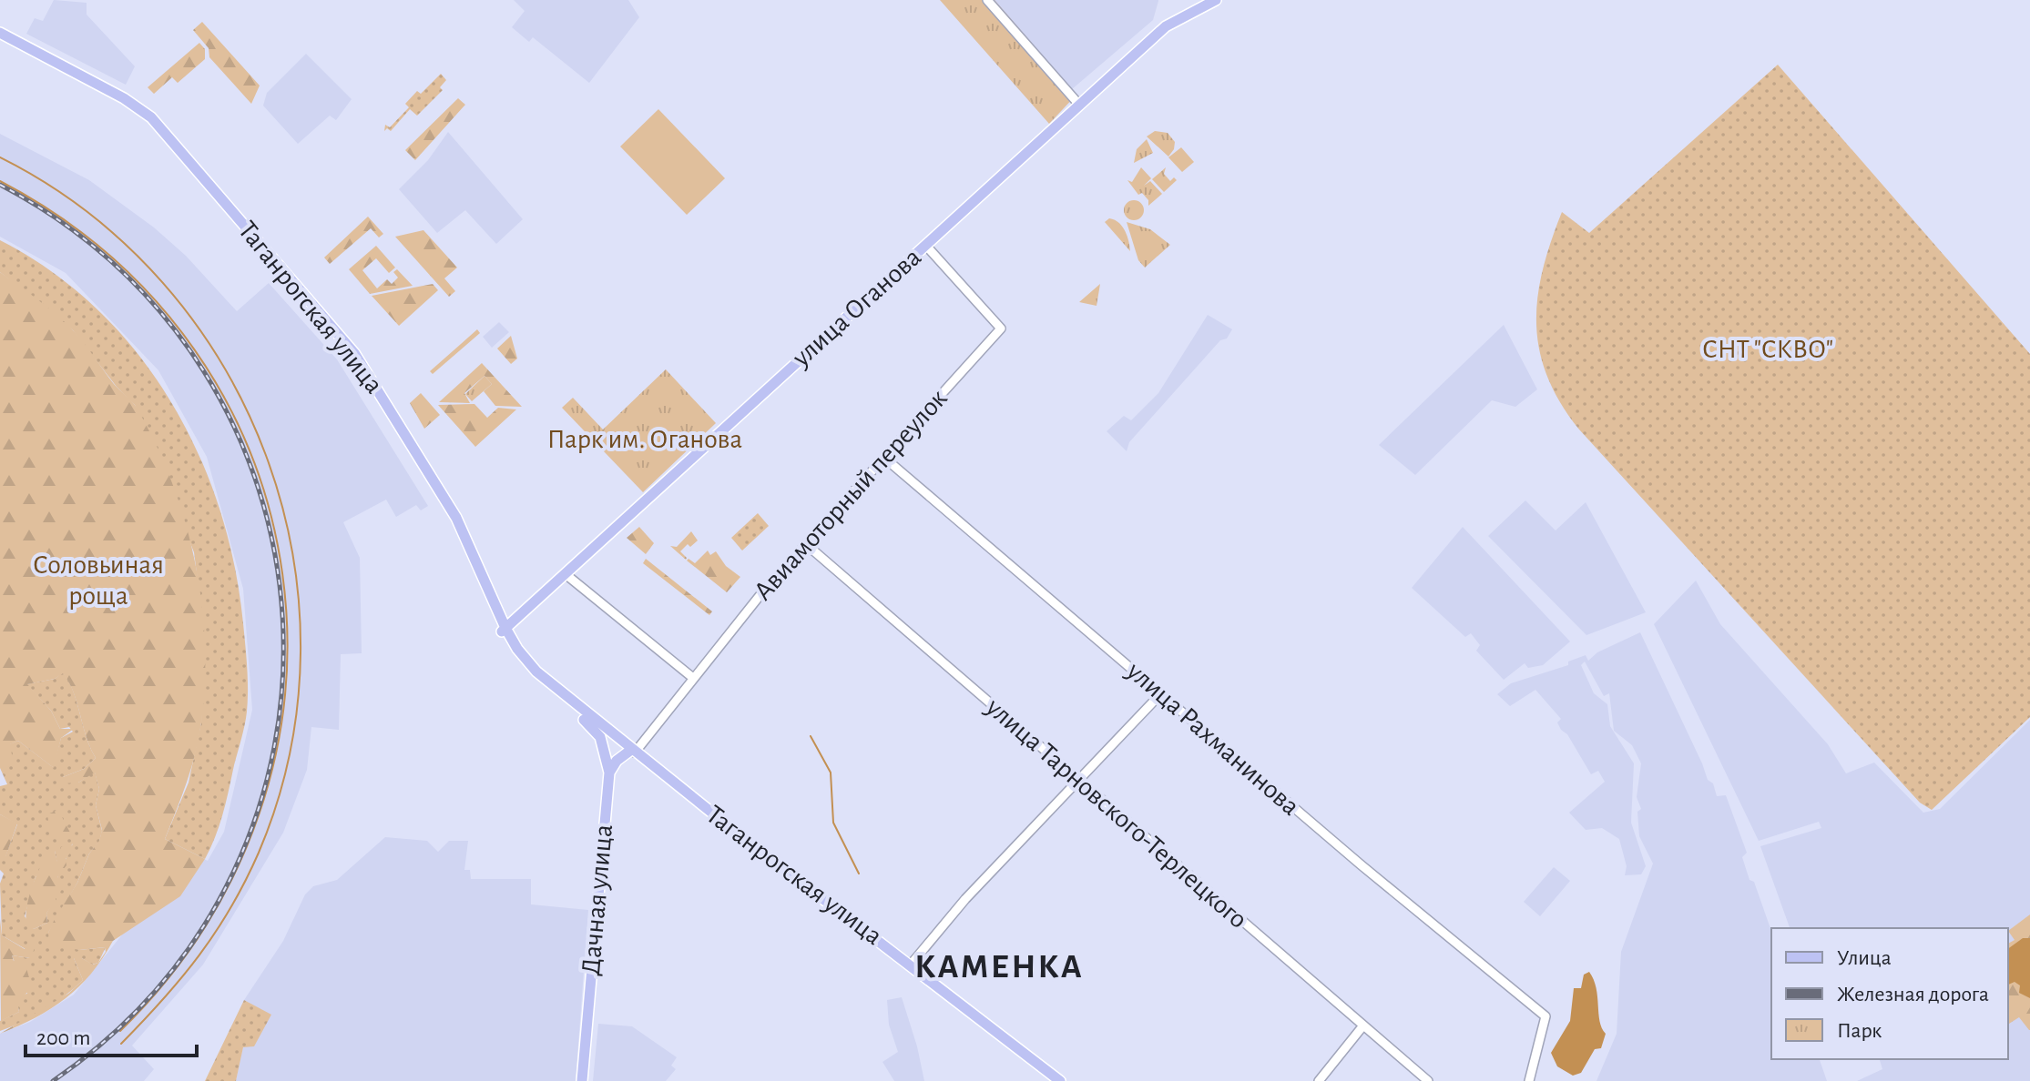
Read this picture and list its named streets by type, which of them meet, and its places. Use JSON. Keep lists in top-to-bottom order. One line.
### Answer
{"streets":{"main road":["Таганрогская улица","улица Оганова","Дачная улица"],"street":["Авиамоторный переулок","улица Рахманинова","улица Тарновского-Терлецкого"]},"crossings":[["Таганрогская улица","улица Оганова"],["Таганрогская улица","Авиамоторный переулок"],["Таганрогская улица","Дачная улица"],["улица Оганова","Авиамоторный переулок"],["Авиамоторный переулок","улица Рахманинова"],["Авиамоторный переулок","улица Тарновского-Терлецкого"]],"districts":["КАМЕНКА"],"parks":["СНТ \"СКВО\"","Парк им. Оганова","Соловьиная роща"],"legend":["Улица","Железная дорога","Парк"],"scale_bar":"200 m"}
